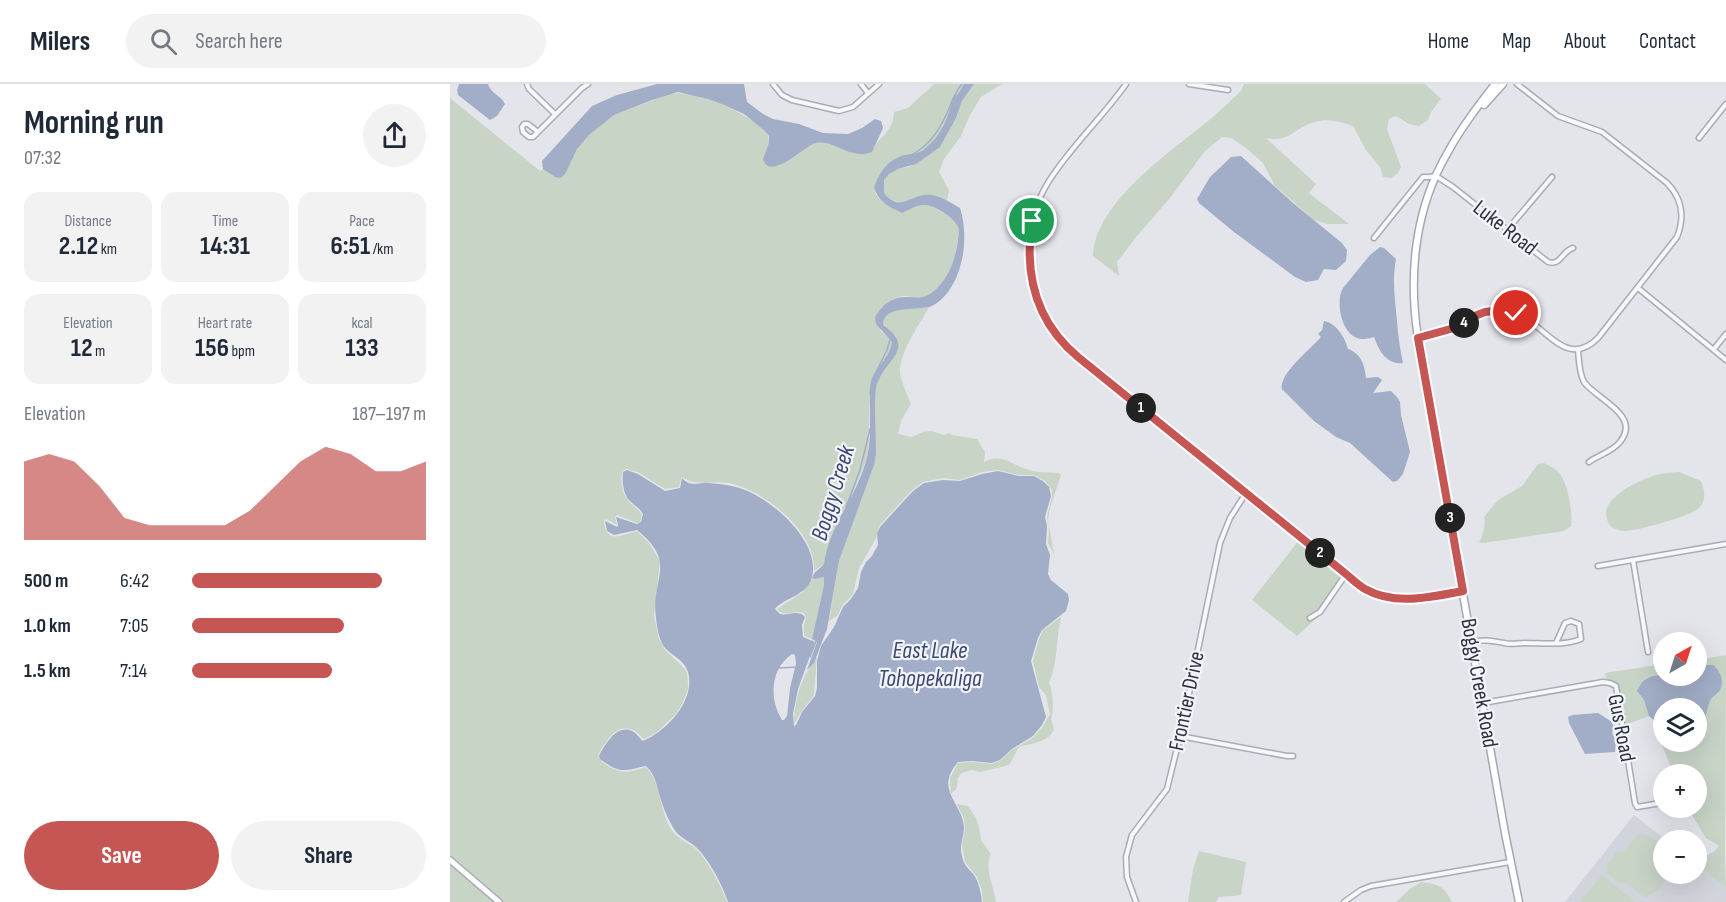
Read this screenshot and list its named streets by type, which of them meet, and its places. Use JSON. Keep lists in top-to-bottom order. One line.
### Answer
{"streets":{"main road":["Boggy Creek Road"],"street":["Luke Road","Frontier Drive","Gus Road"]},"crossings":[["Luke Road","Boggy Creek Road"],["Boggy Creek Road","Gus Road"]],"water":["Boggy Creek","East Lake Tohopekaliga"],"north":"top right","page":{"header":"Milers","search":"Search here","nav":["Home","Map","About","Contact"],"heading":["Morning run","07:32"],"stats":[["Distance","2.12 km"],["Time","14:31"],["Pace","6:51 /km"],["Elevation","12 m"],["Heart rate","156 bpm"],["kcal","133"]],"pins":["4","1","3","2"],"chart":["Elevation","187–197 m"],"list":[{"name":"500 m","note":"6:42"},{"name":"1.0 km","note":"7:05"},{"name":"1.5 km","note":"7:14"}],"map_buttons":["+","−"],"buttons":["Save","Share"]}}
